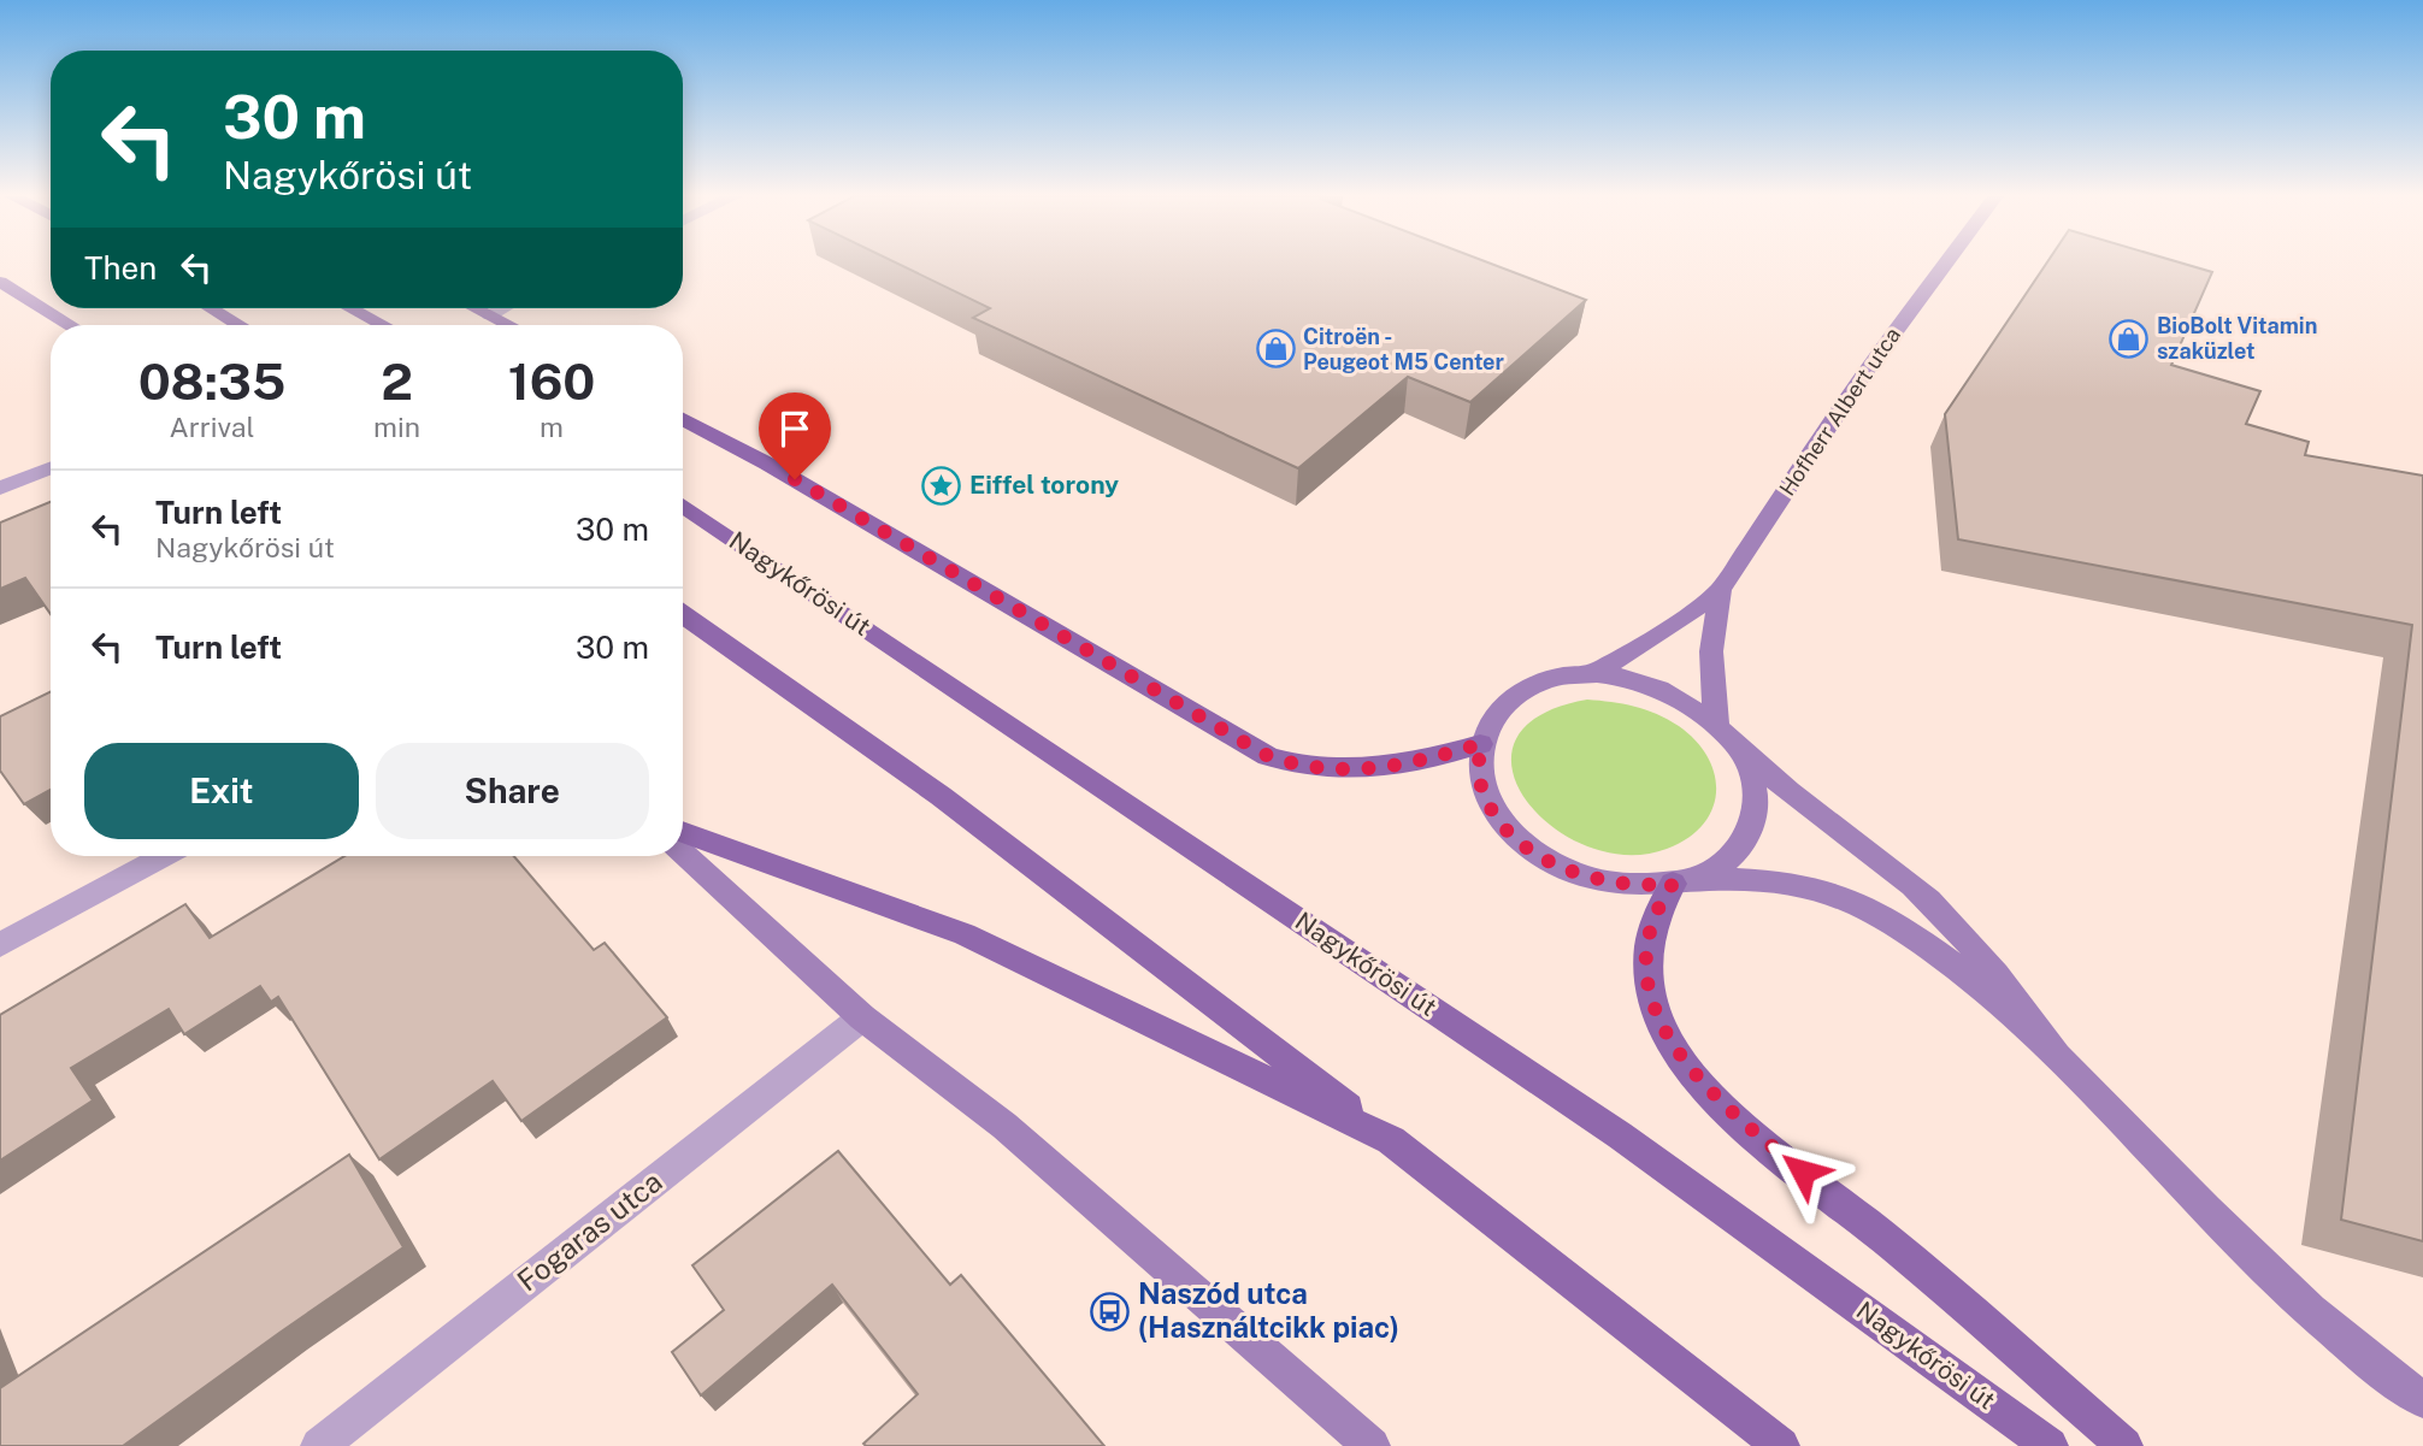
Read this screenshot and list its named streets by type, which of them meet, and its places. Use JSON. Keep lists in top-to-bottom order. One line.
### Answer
{"streets":{"main road":["Hofherr Albert utca","Nagykőrösi út"],"street":["Fogaras utca"]},"places":{"shop":["BioBolt Vitamin szaküzlet","Citroën - Peugeot M5 Center"],"place":["Eiffel torony"],"bus stop":["Naszód utca (Használtcikk piac)"]},"page":{"turn":["30 m","Nagykőrösi út"],"then":"Then","eta":["08:35","Arrival","2","min","160","m"],"list":[{"name":"Turn left","note":"Nagykőrösi út","value":"30 m"},{"name":"Turn left","value":"30 m"}],"buttons":["Exit","Share"]}}
